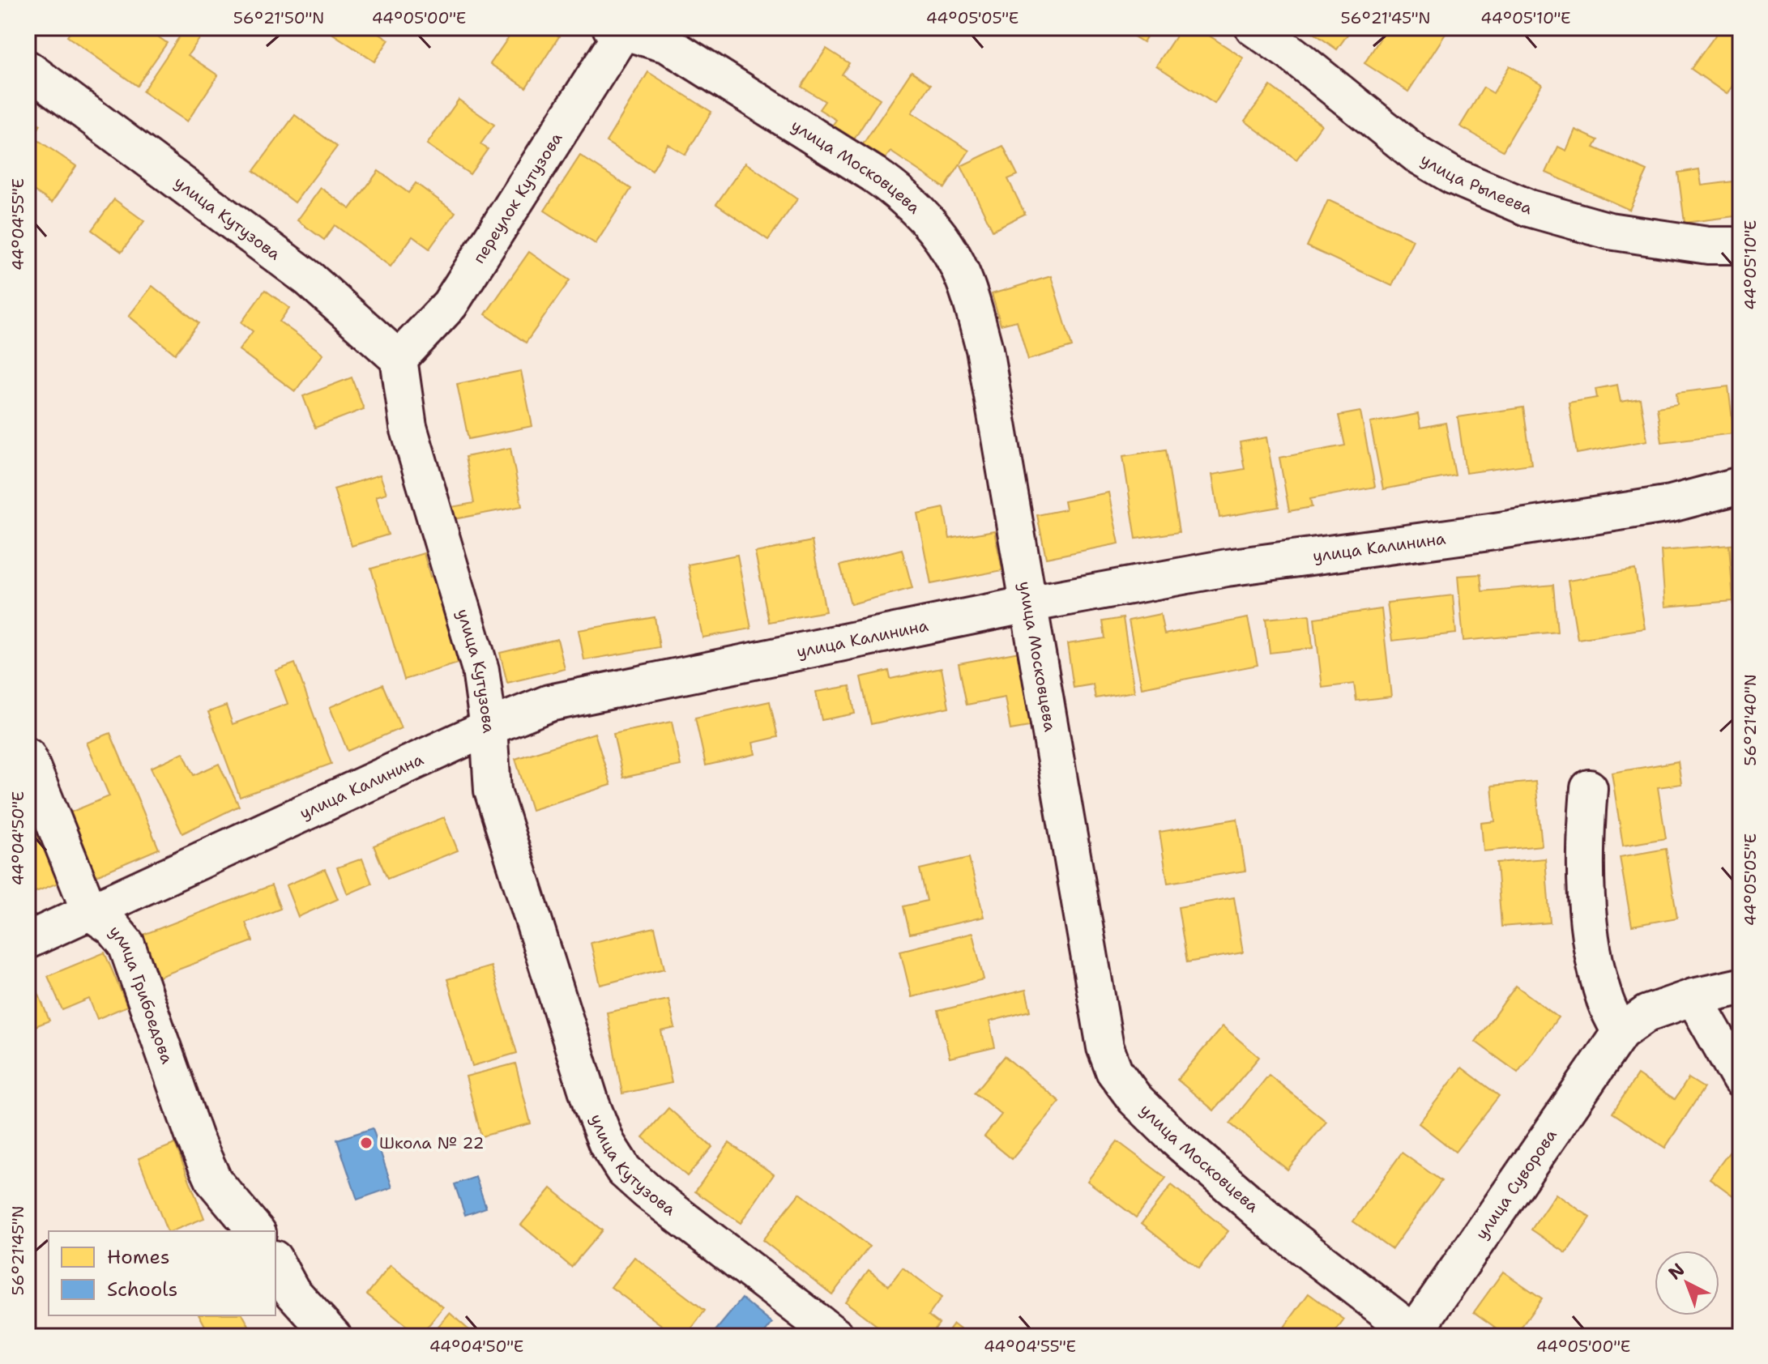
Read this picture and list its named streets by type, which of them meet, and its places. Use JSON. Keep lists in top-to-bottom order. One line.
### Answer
{"streets":{"street":["улица Московцева","улица Рылеева","переулок Кутузова","улица Кутузова","улица Калинина","улица Грибоедова","улица Суворова"]},"crossings":[["улица Московцева","переулок Кутузова"],["улица Московцева","улица Калинина"],["улица Московцева","улица Суворова"],["переулок Кутузова","улица Кутузова"],["улица Кутузова","улица Калинина"],["улица Калинина","улица Грибоедова"]],"places":["Школа № 22"],"legend":["Homes","Schools"],"north":"top left","coordinates":["56°21'50\"N","44°05'00\"E","44°05'05\"E","56°21'45\"N","44°05'10\"E","44°04'55\"E","56°21'40\"N","44°04'50\"E"]}
